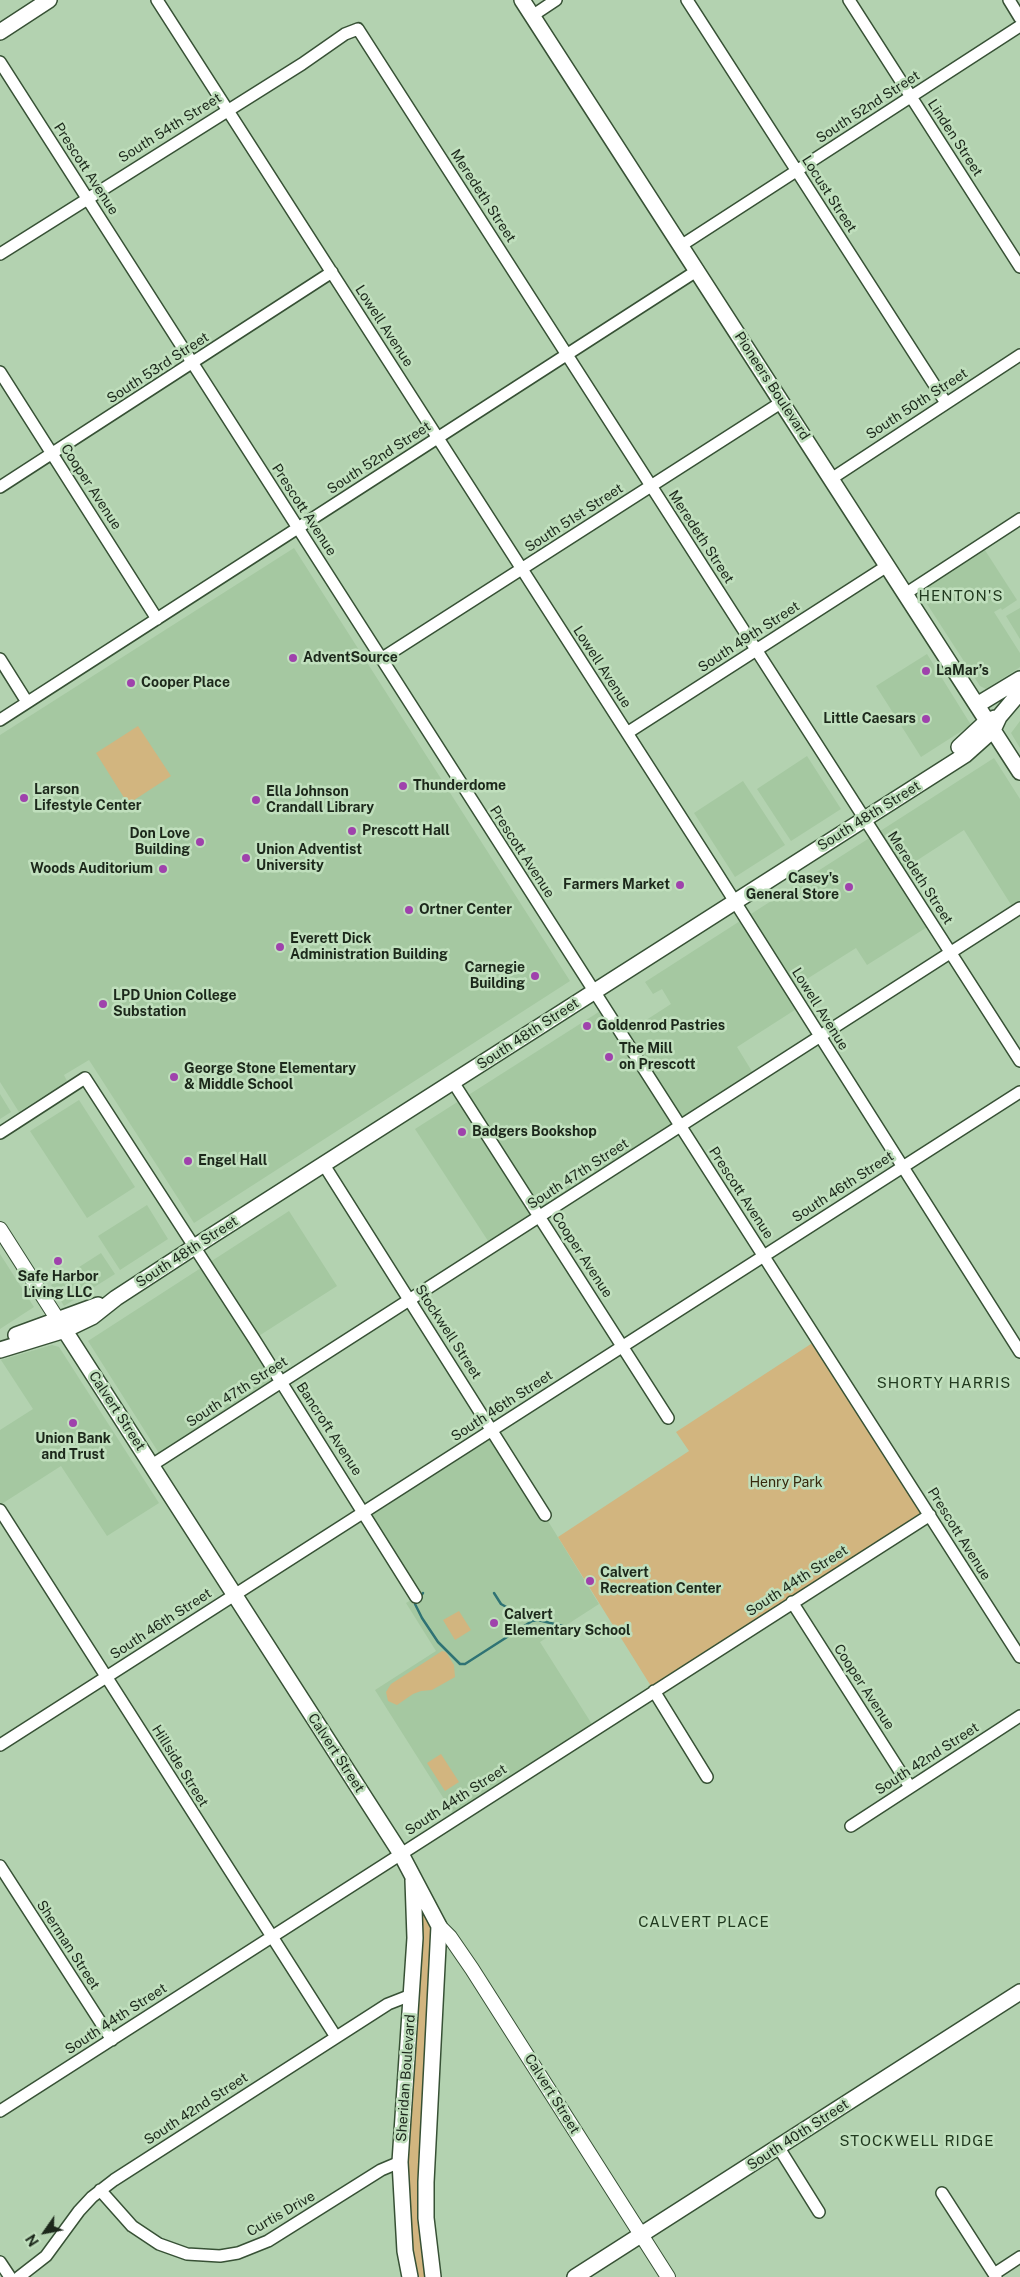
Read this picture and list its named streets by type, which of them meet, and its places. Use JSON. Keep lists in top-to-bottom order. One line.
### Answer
{"streets":{"main road":["Pioneers Boulevard","South 48th Street","Calvert Street","Sheridan Boulevard","South 40th Street"],"street":["South 52nd Street","South 54th Street","Linden Street","Prescott Avenue","Locust Street","Meredeth Street","Lowell Avenue","South 53rd Street","South 50th Street","Cooper Avenue","South 51st Street","South 49th Street","South 47th Street","South 46th Street","Stockwell Street","Bancroft Avenue","South 44th Street","South 42nd Street","Hillside Street","Sherman Street","Curtis Drive"]},"crossings":[["South 52nd Street","Linden Street"],["South 52nd Street","Prescott Avenue"],["South 52nd Street","Locust Street"],["South 52nd Street","Meredeth Street"],["South 52nd Street","Lowell Avenue"],["South 52nd Street","Pioneers Boulevard"],["South 52nd Street","Cooper Avenue"],["South 54th Street","Prescott Avenue"],["South 54th Street","Meredeth Street"],["South 54th Street","Lowell Avenue"],["Prescott Avenue","South 53rd Street"],["Prescott Avenue","South 51st Street"],["Prescott Avenue","South 48th Street"],["Prescott Avenue","South 47th Street"],["Prescott Avenue","South 46th Street"],["Prescott Avenue","South 44th Street"],["Locust Street","South 50th Street"],["Meredeth Street","South 51st Street"],["Meredeth Street","South 49th Street"],["Meredeth Street","South 48th Street"],["Meredeth Street","South 47th Street"],["Lowell Avenue","South 53rd Street"],["Lowell Avenue","South 51st Street"],["Lowell Avenue","South 49th Street"],["Lowell Avenue","South 48th Street"],["Lowell Avenue","South 47th Street"],["Lowell Avenue","South 46th Street"],["South 53rd Street","Cooper Avenue"],["Pioneers Boulevard","South 50th Street"],["Pioneers Boulevard","South 51st Street"],["Pioneers Boulevard","South 49th Street"],["Pioneers Boulevard","South 48th Street"],["Cooper Avenue","South 48th Street"],["Cooper Avenue","South 47th Street"],["Cooper Avenue","South 46th Street"],["Cooper Avenue","South 44th Street"],["Cooper Avenue","South 42nd Street"],["South 48th Street","Stockwell Street"],["South 48th Street","Calvert Street"],["South 48th Street","Bancroft Avenue"],["South 47th Street","Stockwell Street"],["South 47th Street","Calvert Street"],["South 47th Street","Bancroft Avenue"],["South 46th Street","Stockwell Street"],["South 46th Street","Calvert Street"],["South 46th Street","Bancroft Avenue"],["South 46th Street","Hillside Street"],["Calvert Street","South 44th Street"],["Calvert Street","Sheridan Boulevard"],["Calvert Street","South 40th Street"],["South 44th Street","Hillside Street"],["South 44th Street","Sherman Street"],["South 42nd Street","Hillside Street"],["South 42nd Street","Sheridan Boulevard"],["South 42nd Street","Curtis Drive"],["Sheridan Boulevard","Curtis Drive"]],"districts":["HENTON'S","SHORTY HARRIS","CALVERT PLACE","STOCKWELL RIDGE"],"parks":["Henry Park"],"places":["AdventSource","LaMar’s","Cooper Place","Little Caesars","Thunderdome","Larson Lifestyle Center","Ella Johnson Crandall Library","Prescott Hall","Don Love Building","Union Adventist University","Woods Auditorium","Farmers Market","Casey's General Store","Ortner Center","Everett Dick Administration Building","Carnegie Building","LPD Union College Substation","Goldenrod Pastries","The Mill on Prescott","George Stone Elementary & Middle School","Badgers Bookshop","Engel Hall","Safe Harbor Living LLC","Union Bank and Trust","Calvert Recreation Center","Calvert Elementary School"],"north":"bottom left"}
